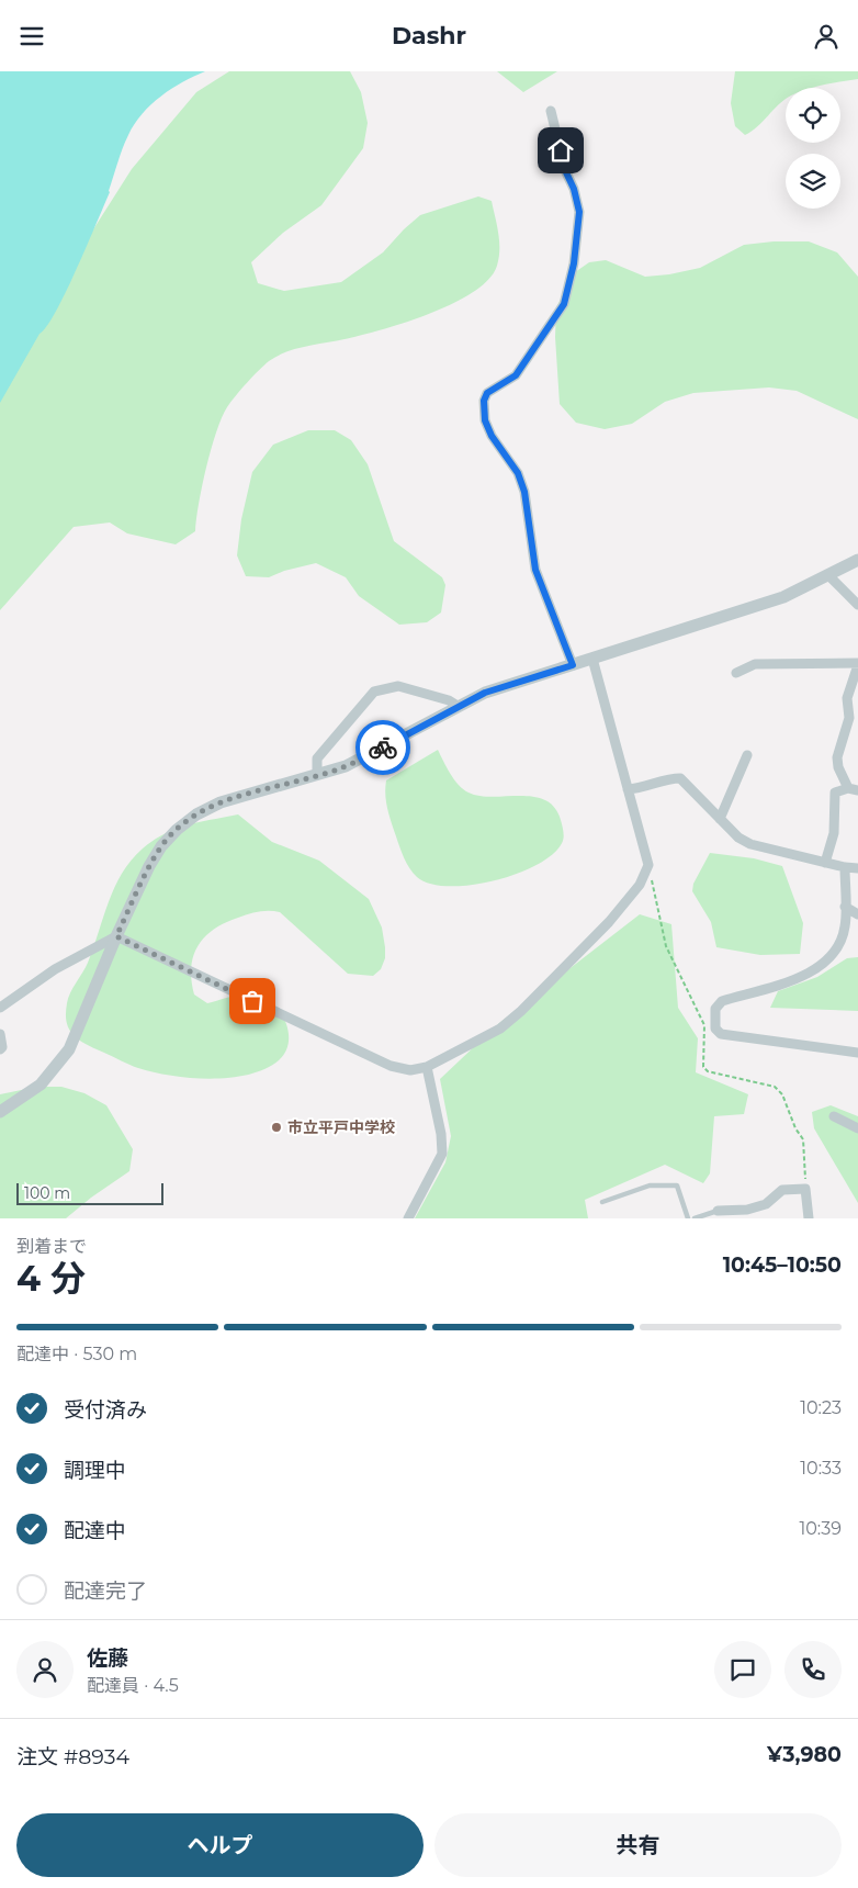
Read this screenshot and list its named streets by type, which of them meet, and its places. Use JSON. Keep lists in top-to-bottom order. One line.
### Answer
{"places":["市立平戸中学校"],"scale_bar":"100 m","page":{"header":"Dashr","scale":"100 m","heading":["4 分","到着まで","10:45–10:50"],"panel":["佐藤","配達員 · 4.5","注文 #8934","¥3,980"],"bar":"配達中 · 530 m","list":[["受付済み","10:23"],["調理中","10:33"],["配達中","10:39"],"配達完了"],"buttons":["ヘルプ","共有"]}}
